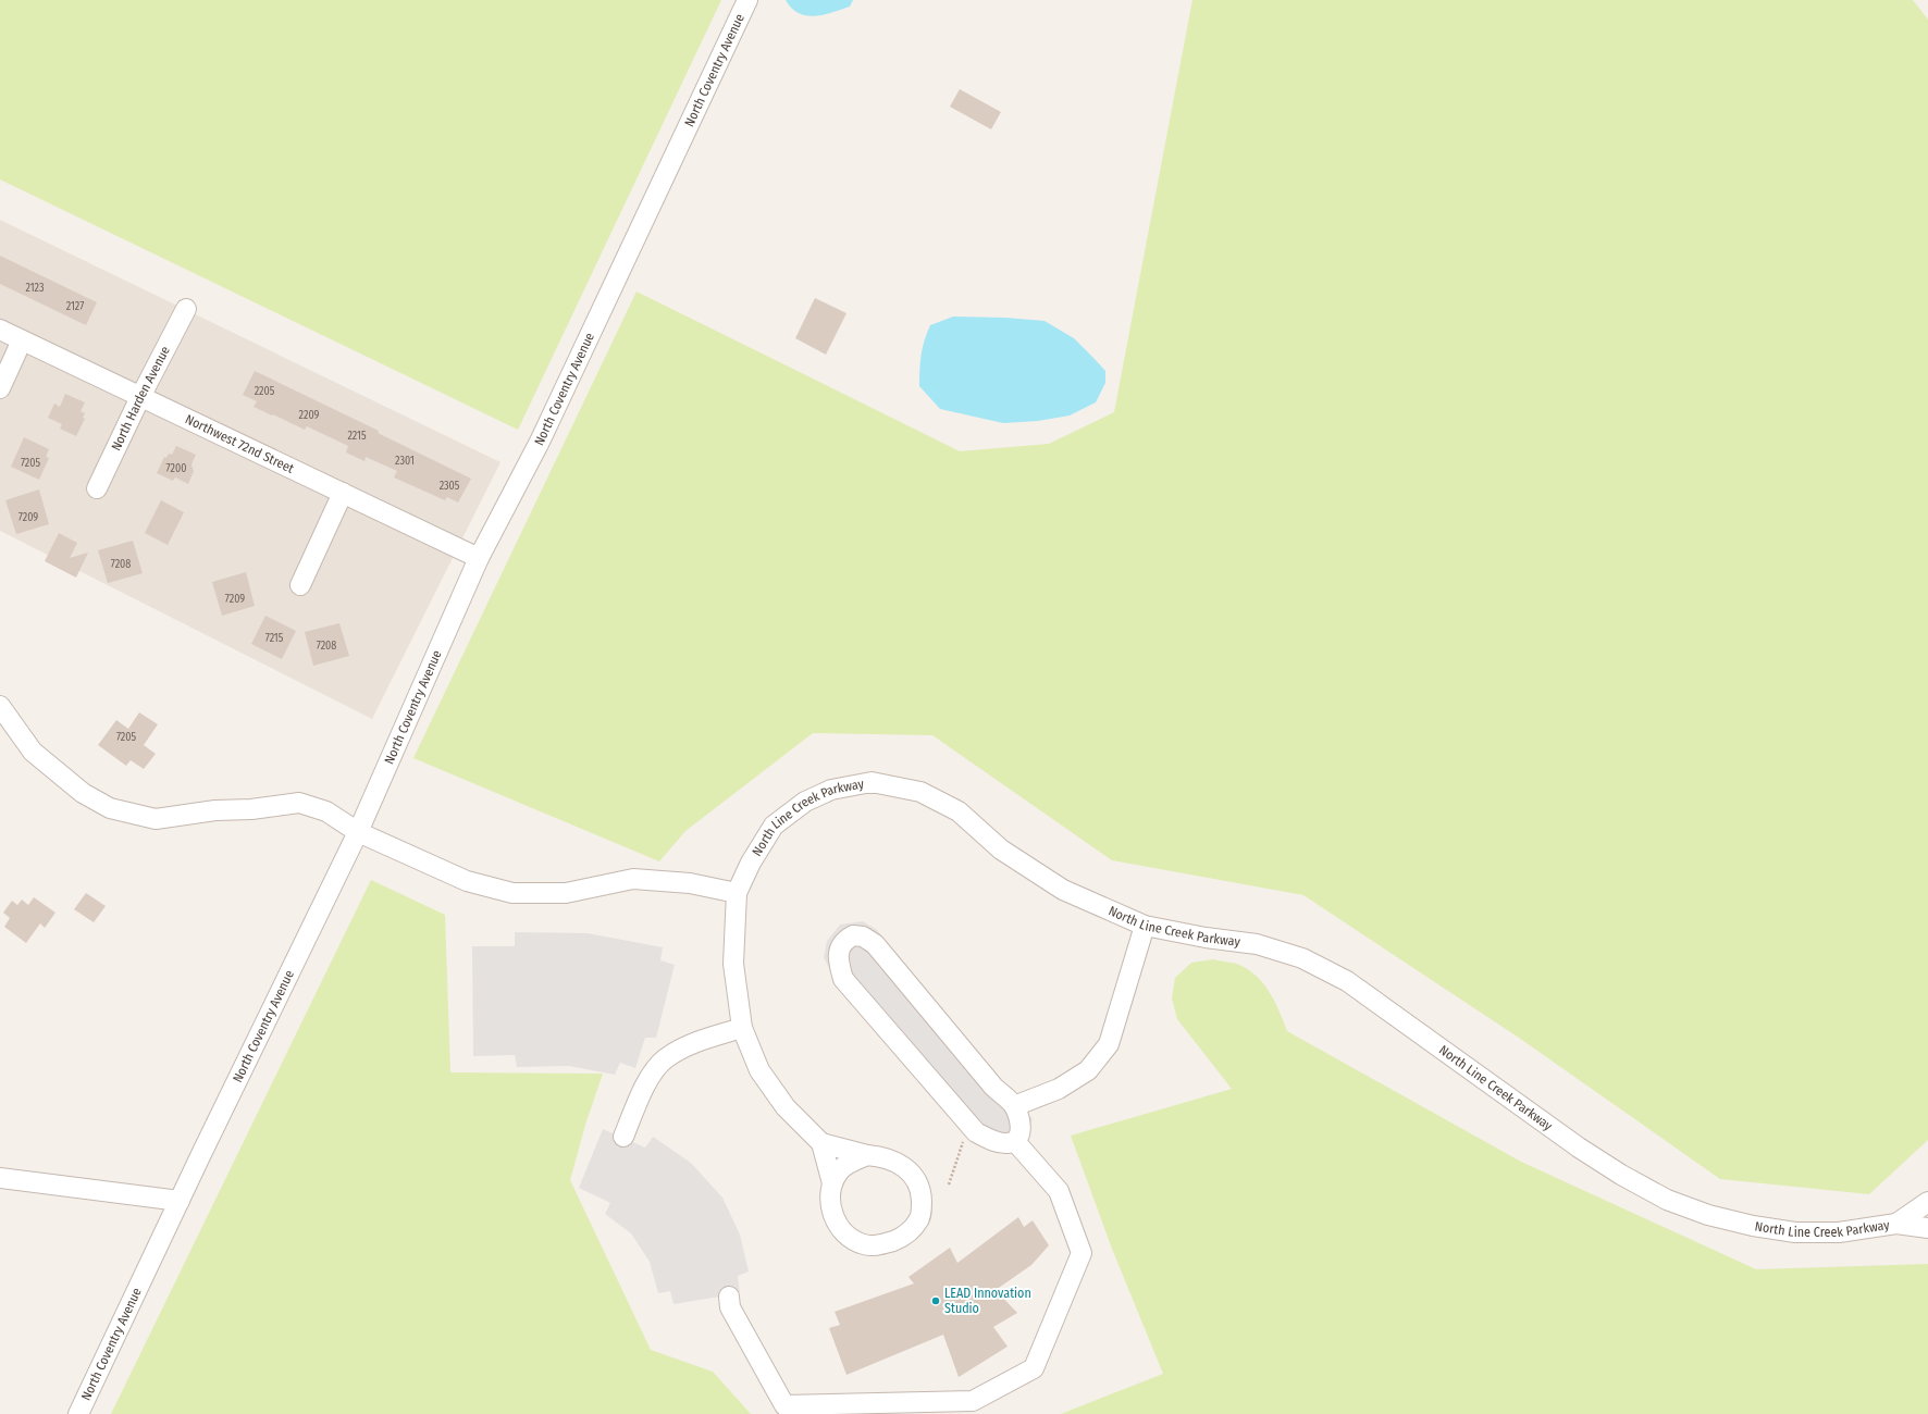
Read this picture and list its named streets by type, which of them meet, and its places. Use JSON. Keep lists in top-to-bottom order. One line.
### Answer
{"streets":{"street":["North Coventry Avenue","North Harden Avenue","Northwest 72nd Street","North Line Creek Parkway"]},"crossings":[["North Coventry Avenue","Northwest 72nd Street"],["North Harden Avenue","Northwest 72nd Street"]],"places":["LEAD Innovation Studio"],"house_numbers":["2123","2127","2205","2209","2215","2301","7205","7200","2305","7209","7208","7209","7215","7208","7205"]}
